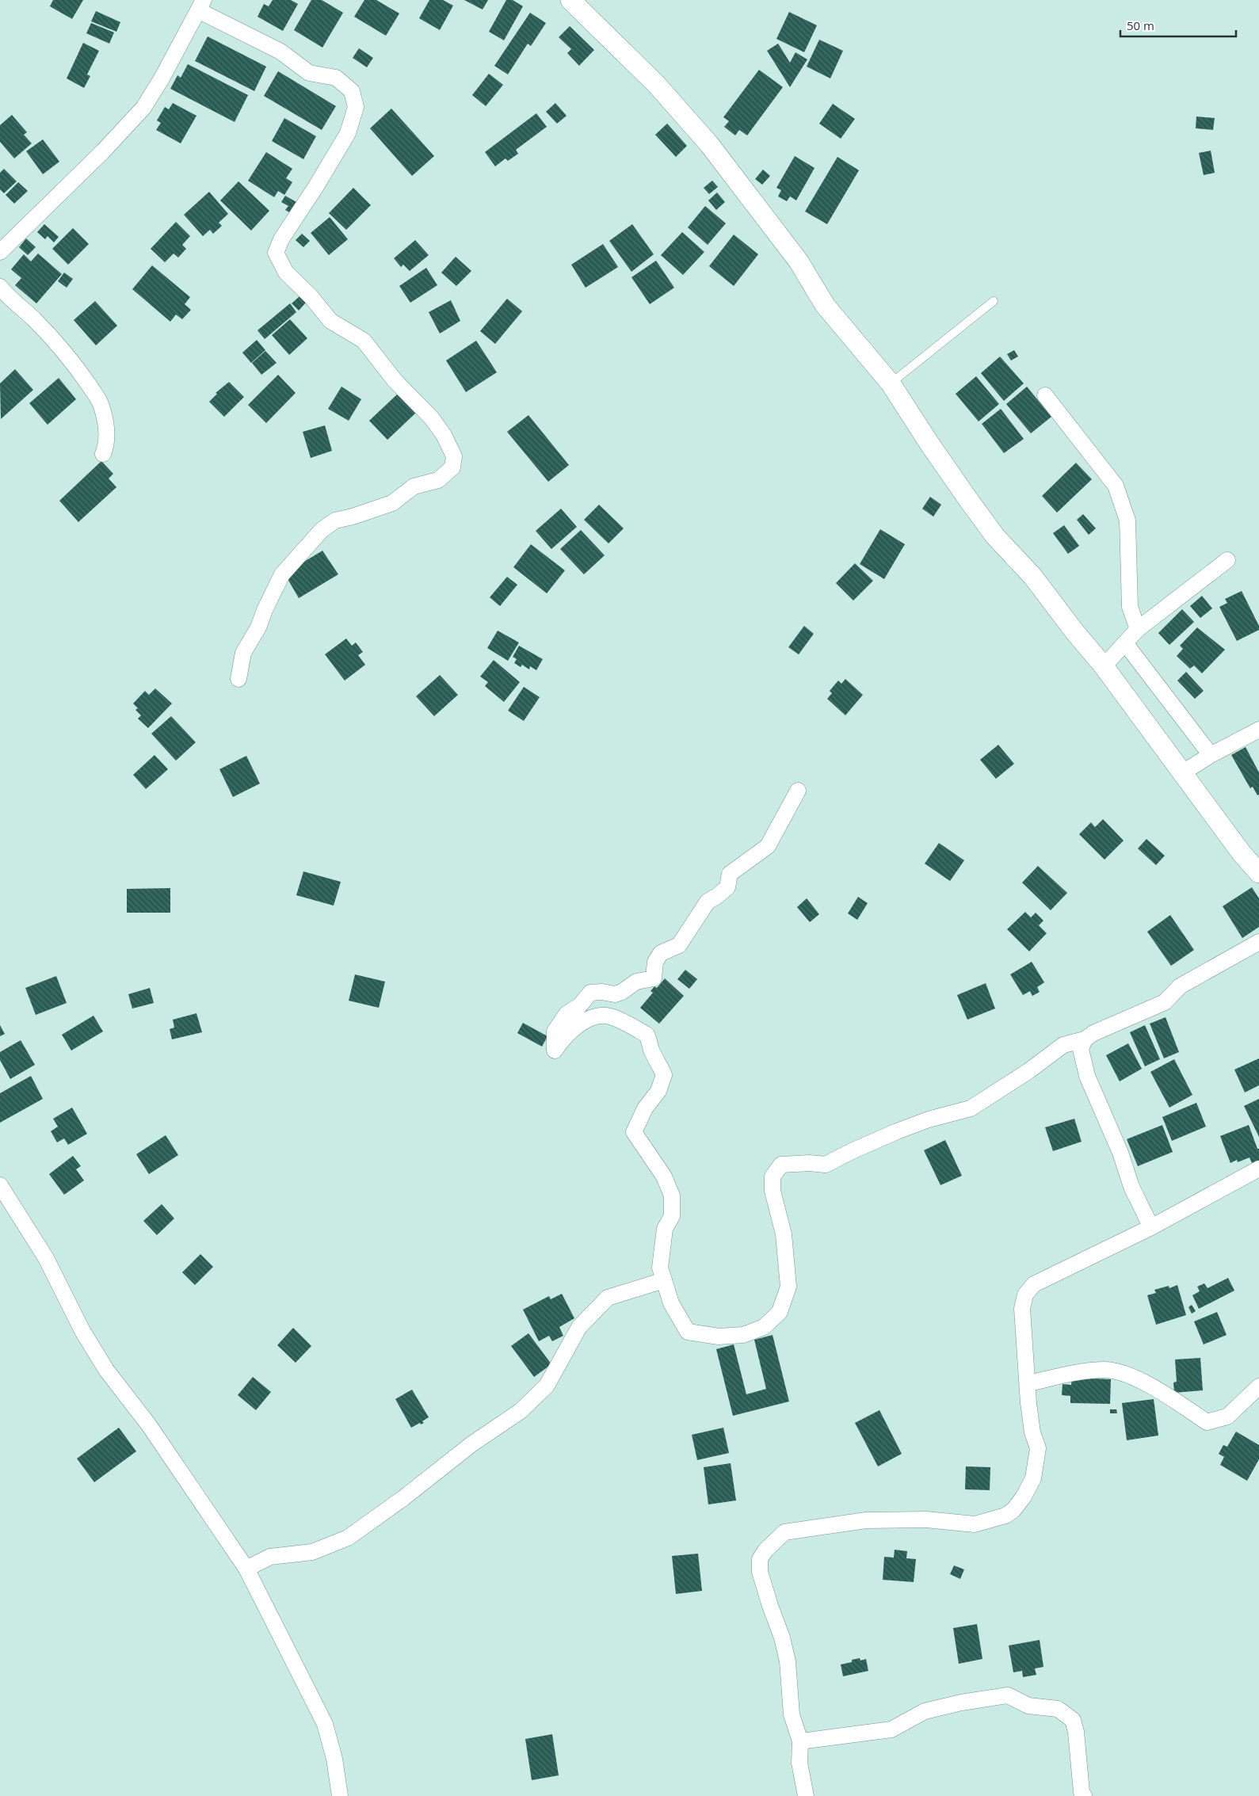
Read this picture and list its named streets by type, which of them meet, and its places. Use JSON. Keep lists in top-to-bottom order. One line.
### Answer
{"scale_bar":"50 m"}
